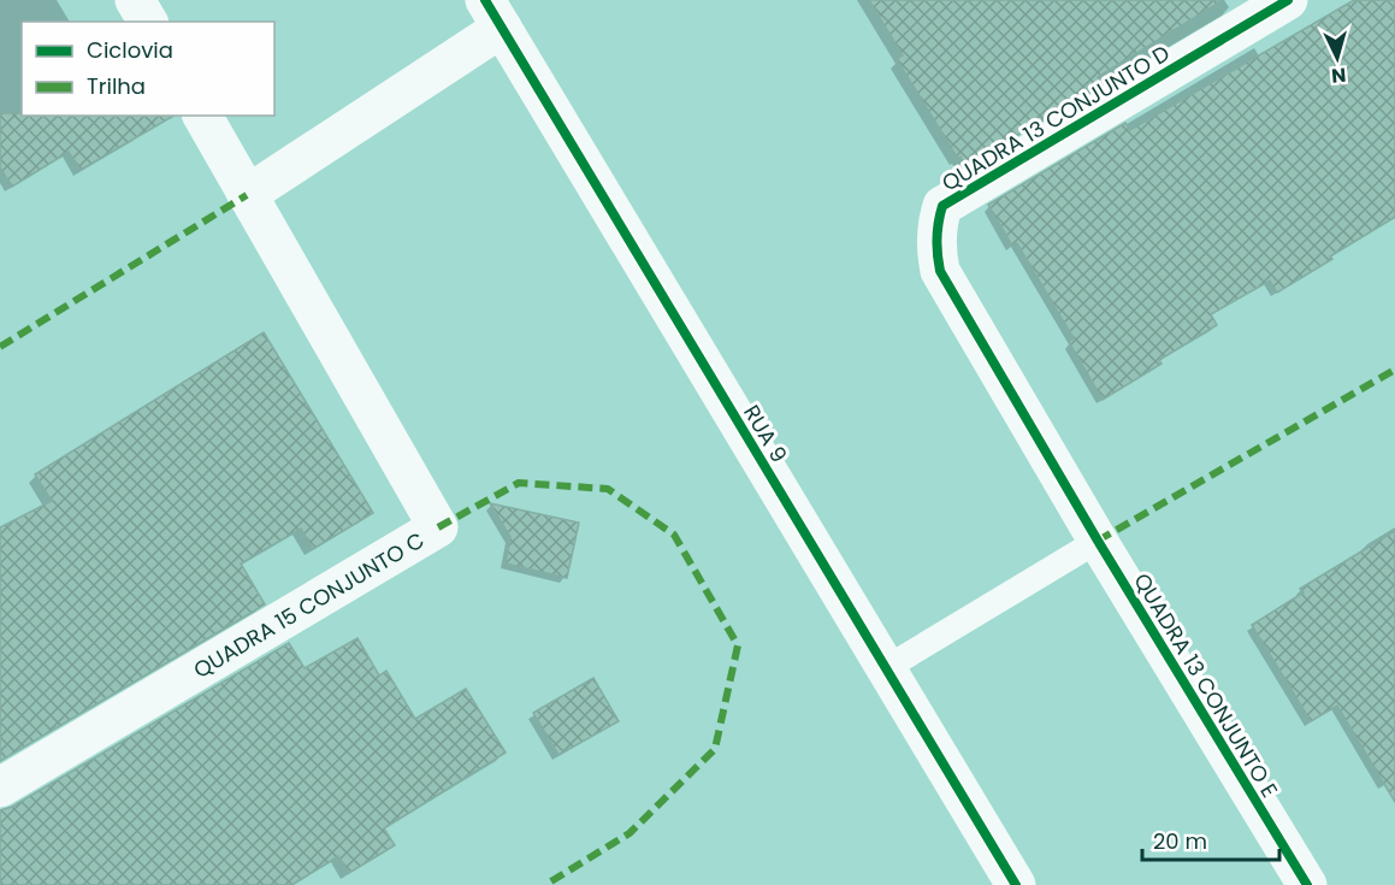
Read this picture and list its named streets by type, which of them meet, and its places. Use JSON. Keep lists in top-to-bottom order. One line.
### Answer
{"streets":{"street":["QUADRA 13 CONJUNTO D","RUA 9","QUADRA 15 CONJUNTO C","QUADRA 13 CONJUNTO E"]},"crossings":[["QUADRA 13 CONJUNTO D","QUADRA 13 CONJUNTO E"]],"legend":["Ciclovia","Trilha"],"scale_bar":"20 m","north":"bottom"}
